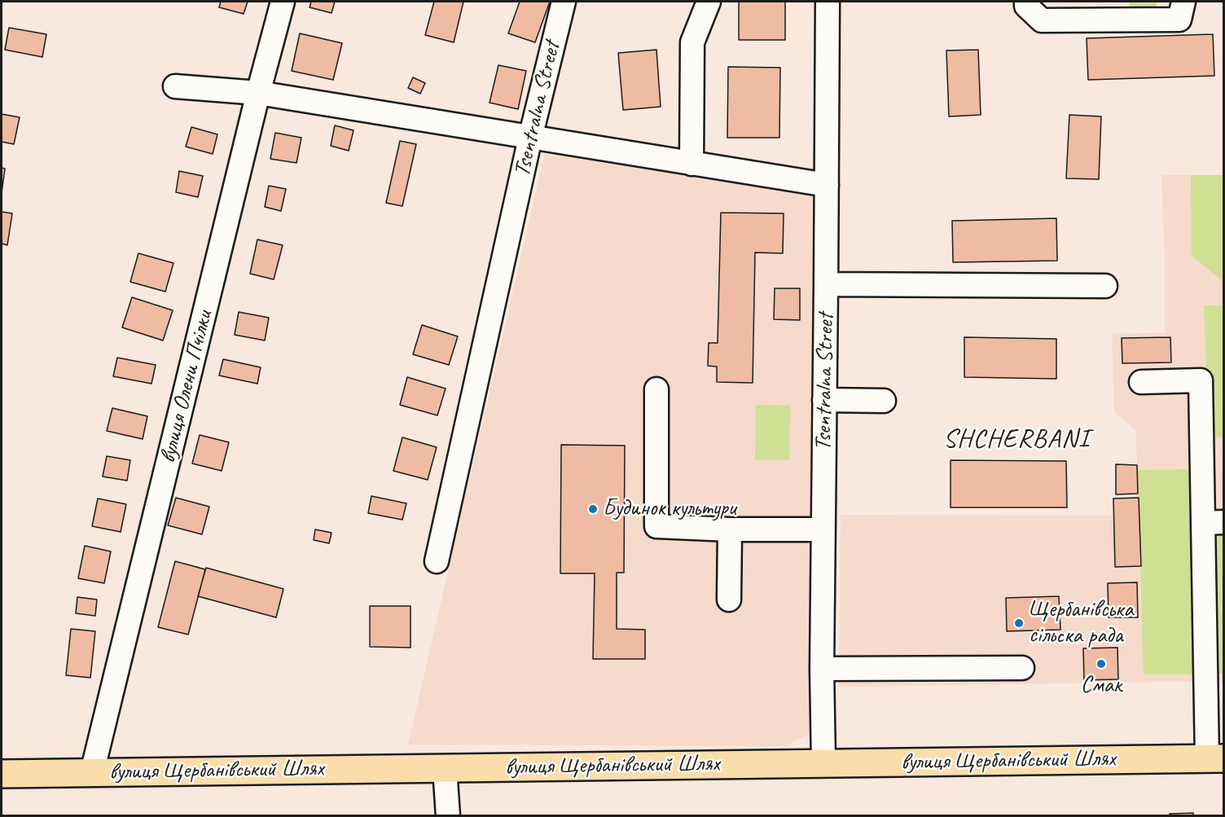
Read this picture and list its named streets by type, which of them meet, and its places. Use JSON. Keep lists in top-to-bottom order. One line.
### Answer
{"streets":{"main road":["вулиця Щербанівський Шлях"],"street":["Tsentralna Street","вулиця Олени Пчілки"]},"crossings":[["Tsentralna Street","вулиця Щербанівський Шлях"],["вулиця Олени Пчілки","вулиця Щербанівський Шлях"]],"districts":["SHCHERBANI"],"places":["Будинок культури","Щербанівська сільска рада","Смак"]}
